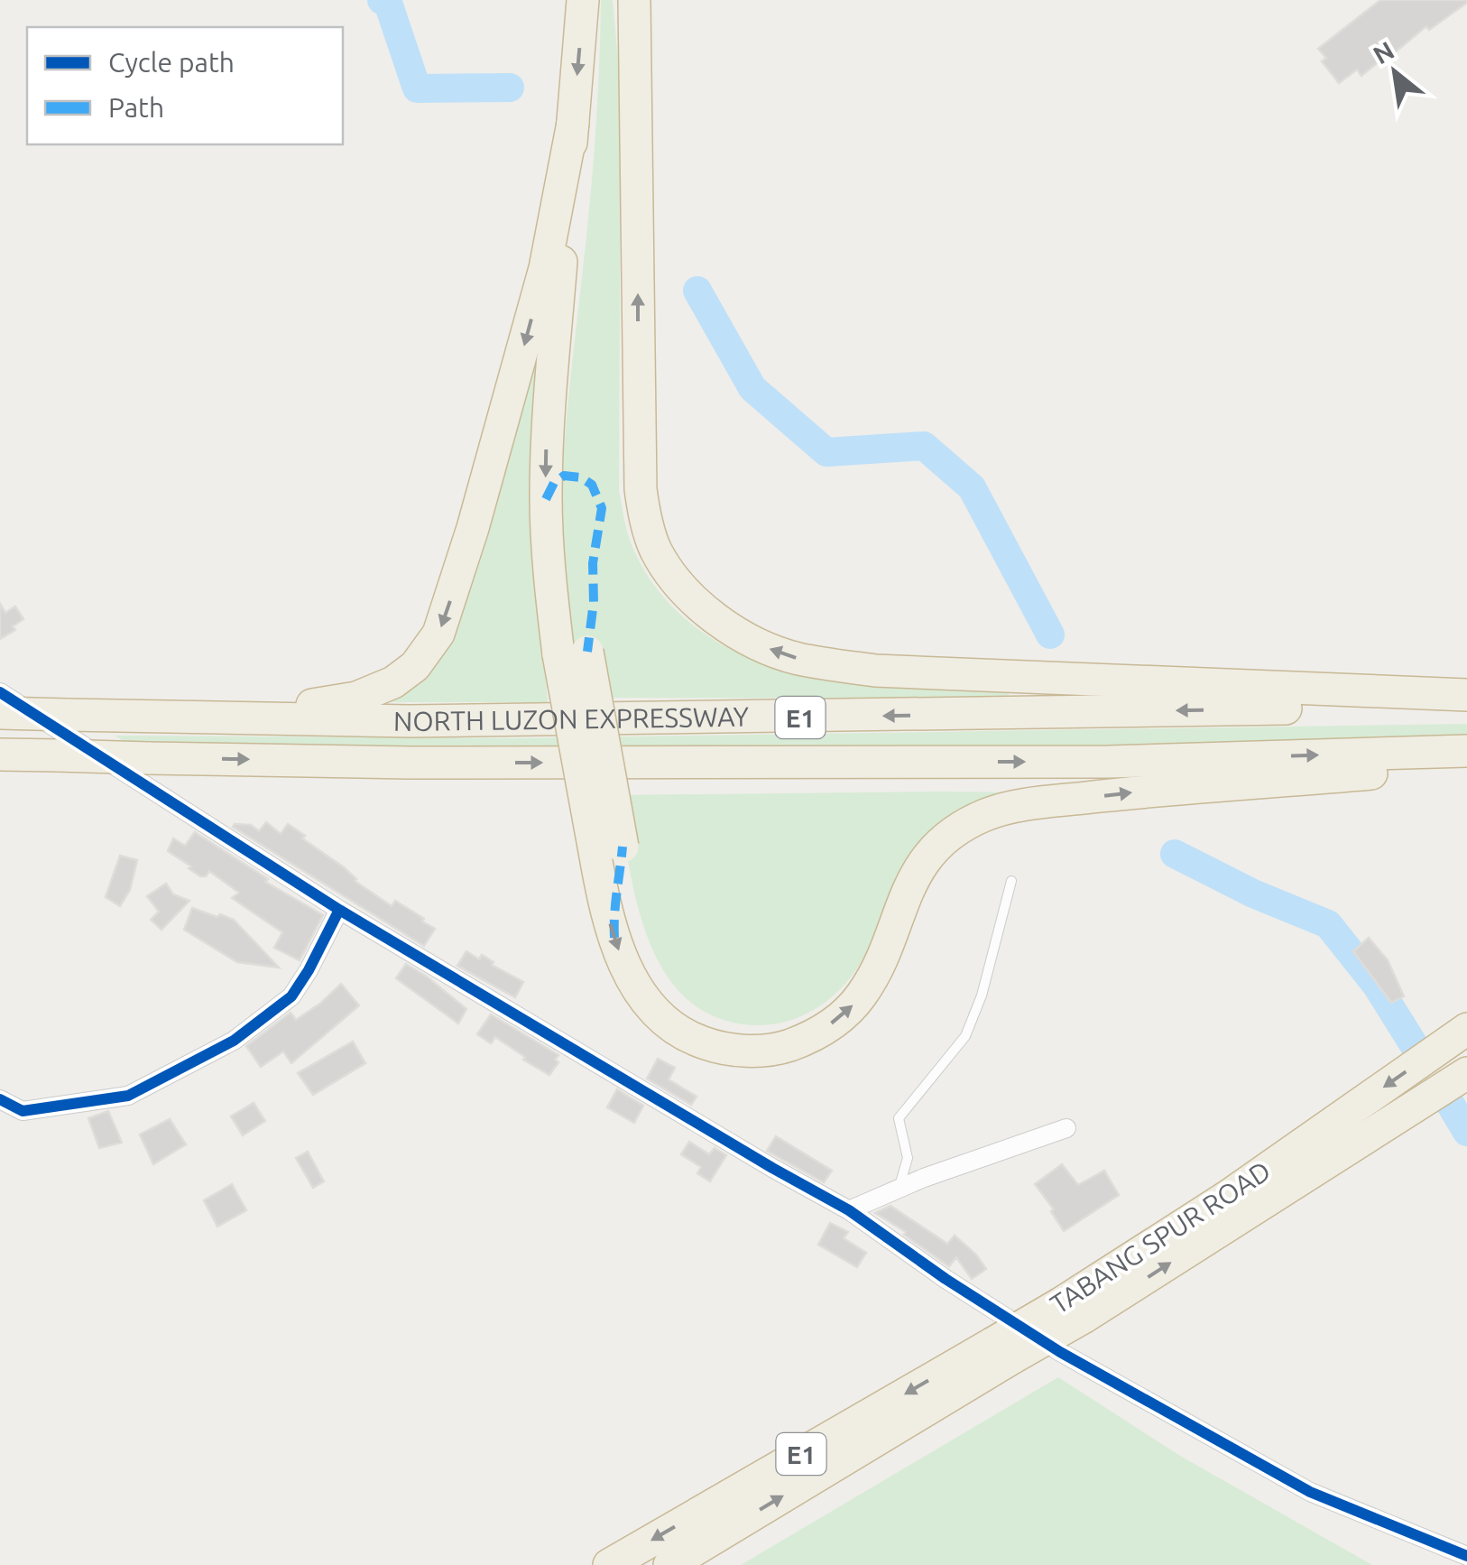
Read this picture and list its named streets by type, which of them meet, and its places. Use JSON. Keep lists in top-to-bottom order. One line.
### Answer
{"streets":{"highway":["E1","NORTH LUZON EXPRESSWAY","TABANG SPUR ROAD"]},"legend":["Cycle path","Path"],"north":"top left"}
